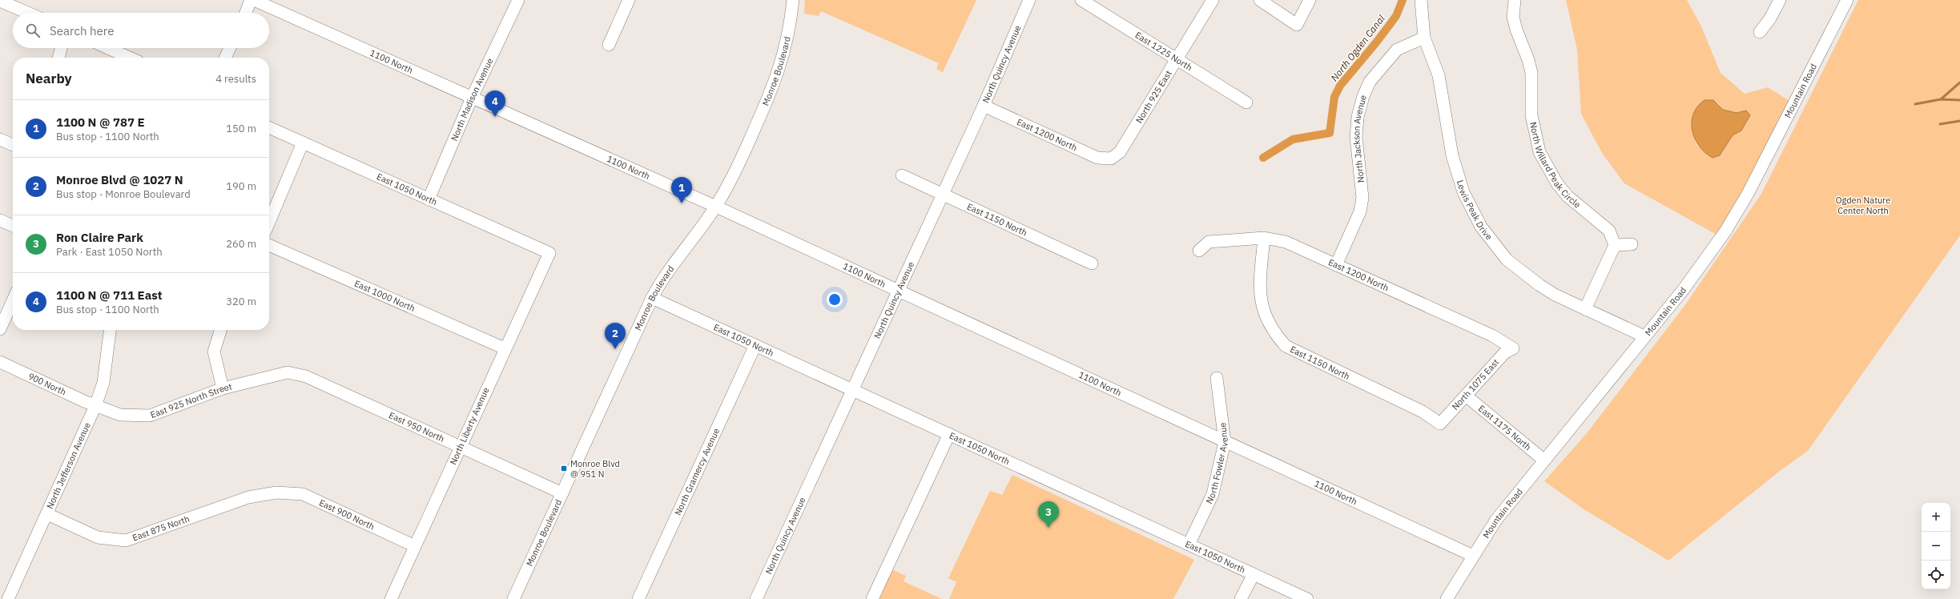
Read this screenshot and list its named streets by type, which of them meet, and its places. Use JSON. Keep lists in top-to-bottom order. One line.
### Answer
{"streets":{"street":["East 1225 North","1100 North","North Quincy Avenue","Monroe Boulevard","Mountain Road","North 925 East","North Madison Avenue","East 1200 North","North Jackson Avenue","North Willard Peak Circle","East 1050 North","Lewis Peak Drive","East 1150 North","East 1000 North","900 North","North 1075 East","East 925 North Street","North Liberty Avenue","East 950 North","East 1175 North","North Fowler Avenue","North Jefferson Avenue","North Gramercy Avenue","East 900 North","East 875 North"]},"crossings":[["East 1225 North","North 925 East"],["1100 North","North Quincy Avenue"],["1100 North","Monroe Boulevard"],["1100 North","Mountain Road"],["1100 North","North Madison Avenue"],["1100 North","North Fowler Avenue"],["North Quincy Avenue","East 1200 North"],["North Quincy Avenue","East 1050 North"],["North Quincy Avenue","East 1150 North"],["Monroe Boulevard","East 1050 North"],["Monroe Boulevard","East 950 North"],["Mountain Road","Lewis Peak Drive"],["Mountain Road","East 1175 North"],["North 925 East","East 1200 North"],["North Madison Avenue","East 1050 North"],["East 1200 North","North Jackson Avenue"],["East 1200 North","East 1150 North"],["East 1200 North","North 1075 East"],["North Jackson Avenue","Lewis Peak Drive"],["East 1050 North","North Liberty Avenue"],["East 1050 North","North Fowler Avenue"],["East 1050 North","North Gramercy Avenue"],["East 1150 North","North 1075 East"],["East 1000 North","North Liberty Avenue"],["900 North","East 925 North Street"],["900 North","North Jefferson Avenue"],["North 1075 East","East 1175 North"],["East 925 North Street","East 950 North"],["East 925 North Street","North Jefferson Avenue"],["North Liberty Avenue","East 950 North"],["North Liberty Avenue","East 900 North"],["North Jefferson Avenue","East 875 North"],["East 900 North","East 875 North"]],"water":["North Ogden Canal"],"parks":["Ogden Nature Center North"],"places":{"transit":["Monroe Blvd @ 951 N"]},"page":{"search":"Search here","heading":["Nearby","4 results"],"pins":["4","1","2","3"],"list":[{"mark":"1","name":"1100 N @ 787 E","note":"Bus stop · 1100 North","value":"150 m"},{"mark":"2","name":"Monroe Blvd @ 1027 N","note":"Bus stop · Monroe Boulevard","value":"190 m"},{"mark":"3","name":"Ron Claire Park","note":"Park · East 1050 North","value":"260 m"},{"mark":"4","name":"1100 N @ 711 East","note":"Bus stop · 1100 North","value":"320 m"}],"map_buttons":["+","−"]}}
